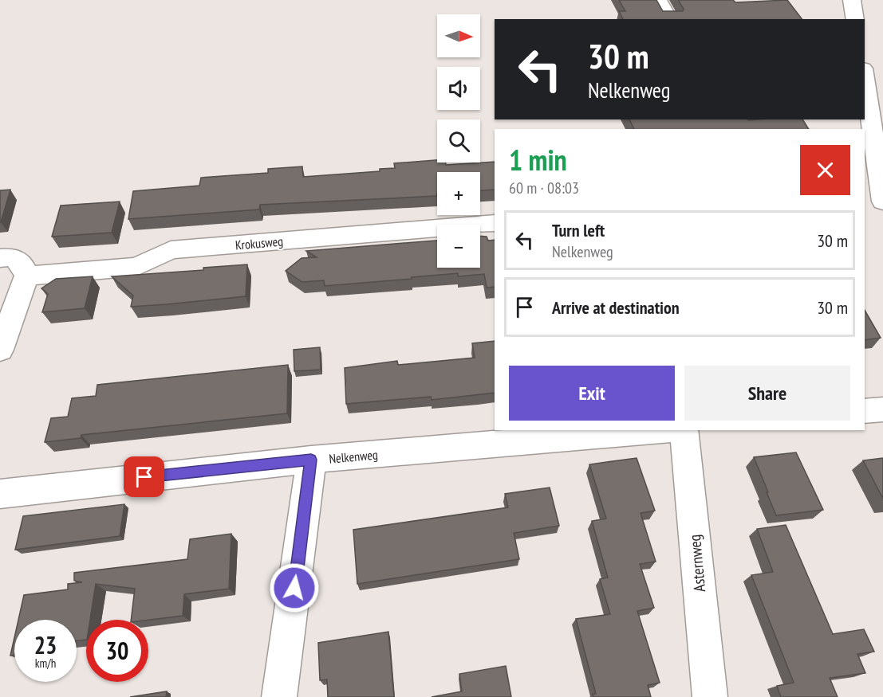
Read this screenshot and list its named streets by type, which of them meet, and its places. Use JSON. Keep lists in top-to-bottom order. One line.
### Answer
{"streets":{"street":["Krokusweg","Nelkenweg","Asternweg"]},"north":"right","page":{"map_buttons":["+","−"],"turn":["30 m","Nelkenweg"],"heading":["1 min","60 m · 08:03"],"list":[{"name":"Turn left","note":"Nelkenweg","value":"30 m"},{"name":"Arrive at destination","value":"30 m"}],"buttons":["Exit","Share"],"speed":"23 km/h","limit":"30"}}
